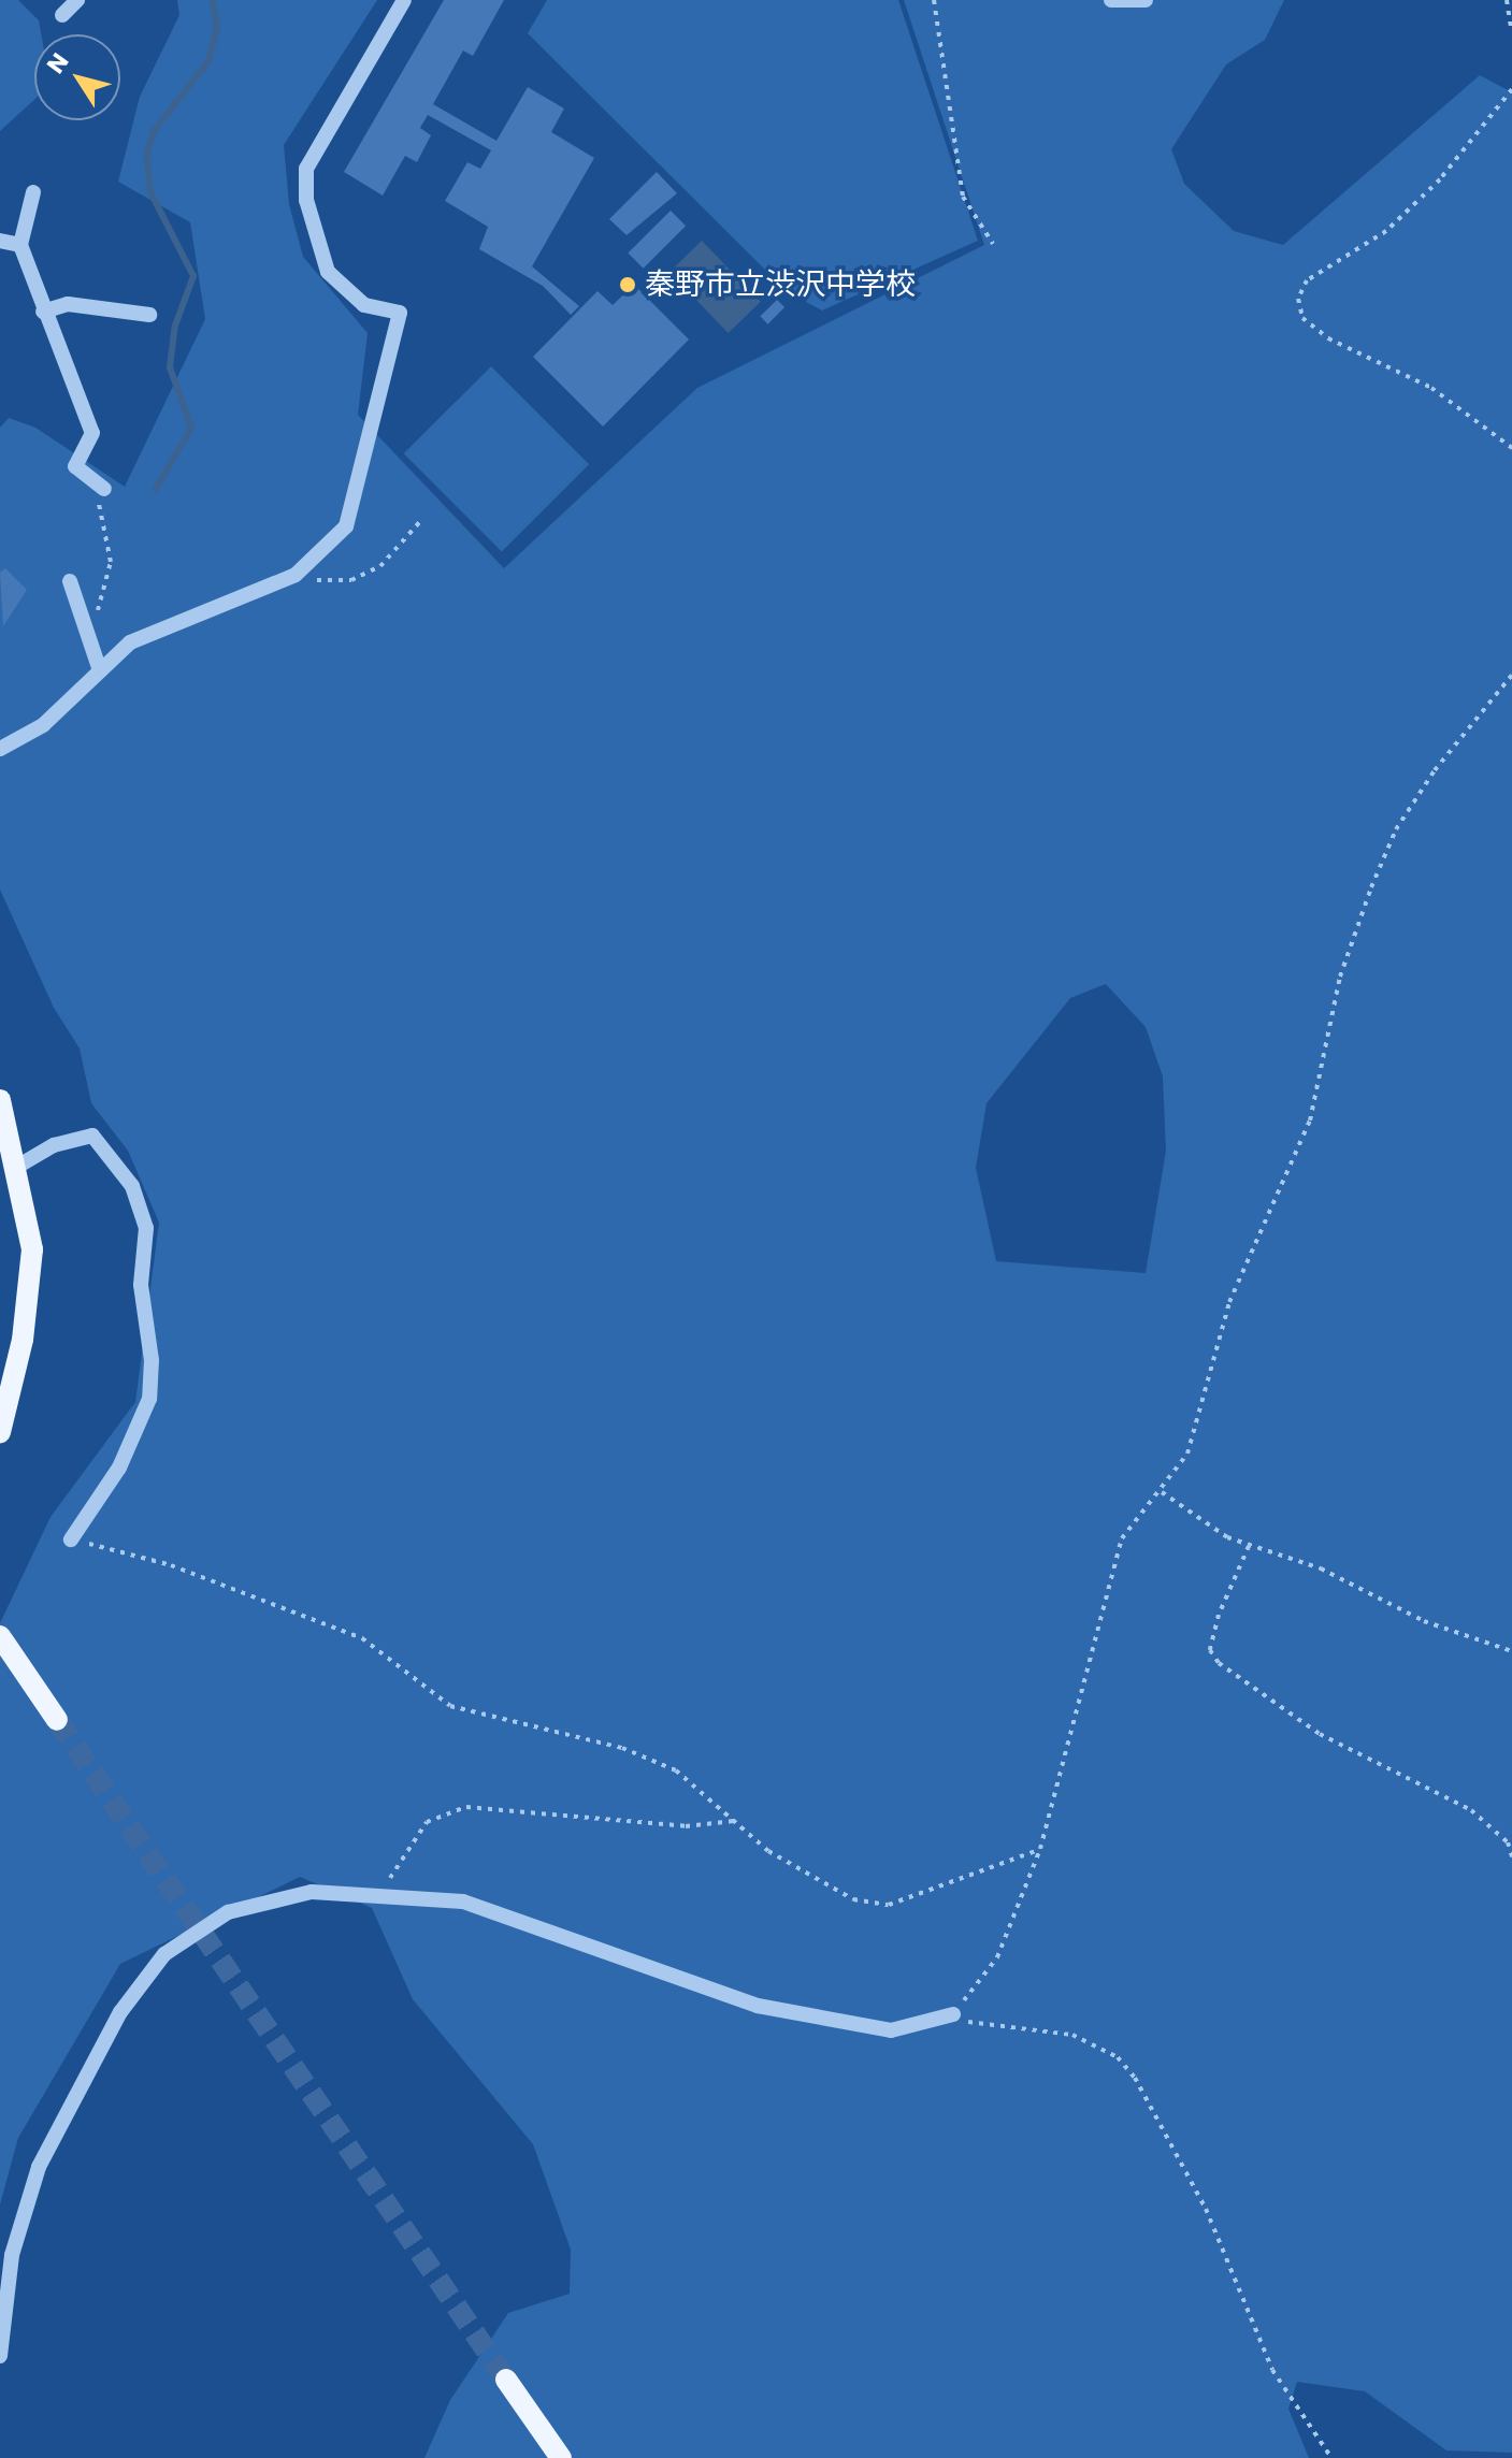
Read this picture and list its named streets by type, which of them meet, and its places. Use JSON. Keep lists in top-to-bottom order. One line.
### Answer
{"places":["秦野市立渋沢中学校"],"north":"top left"}
